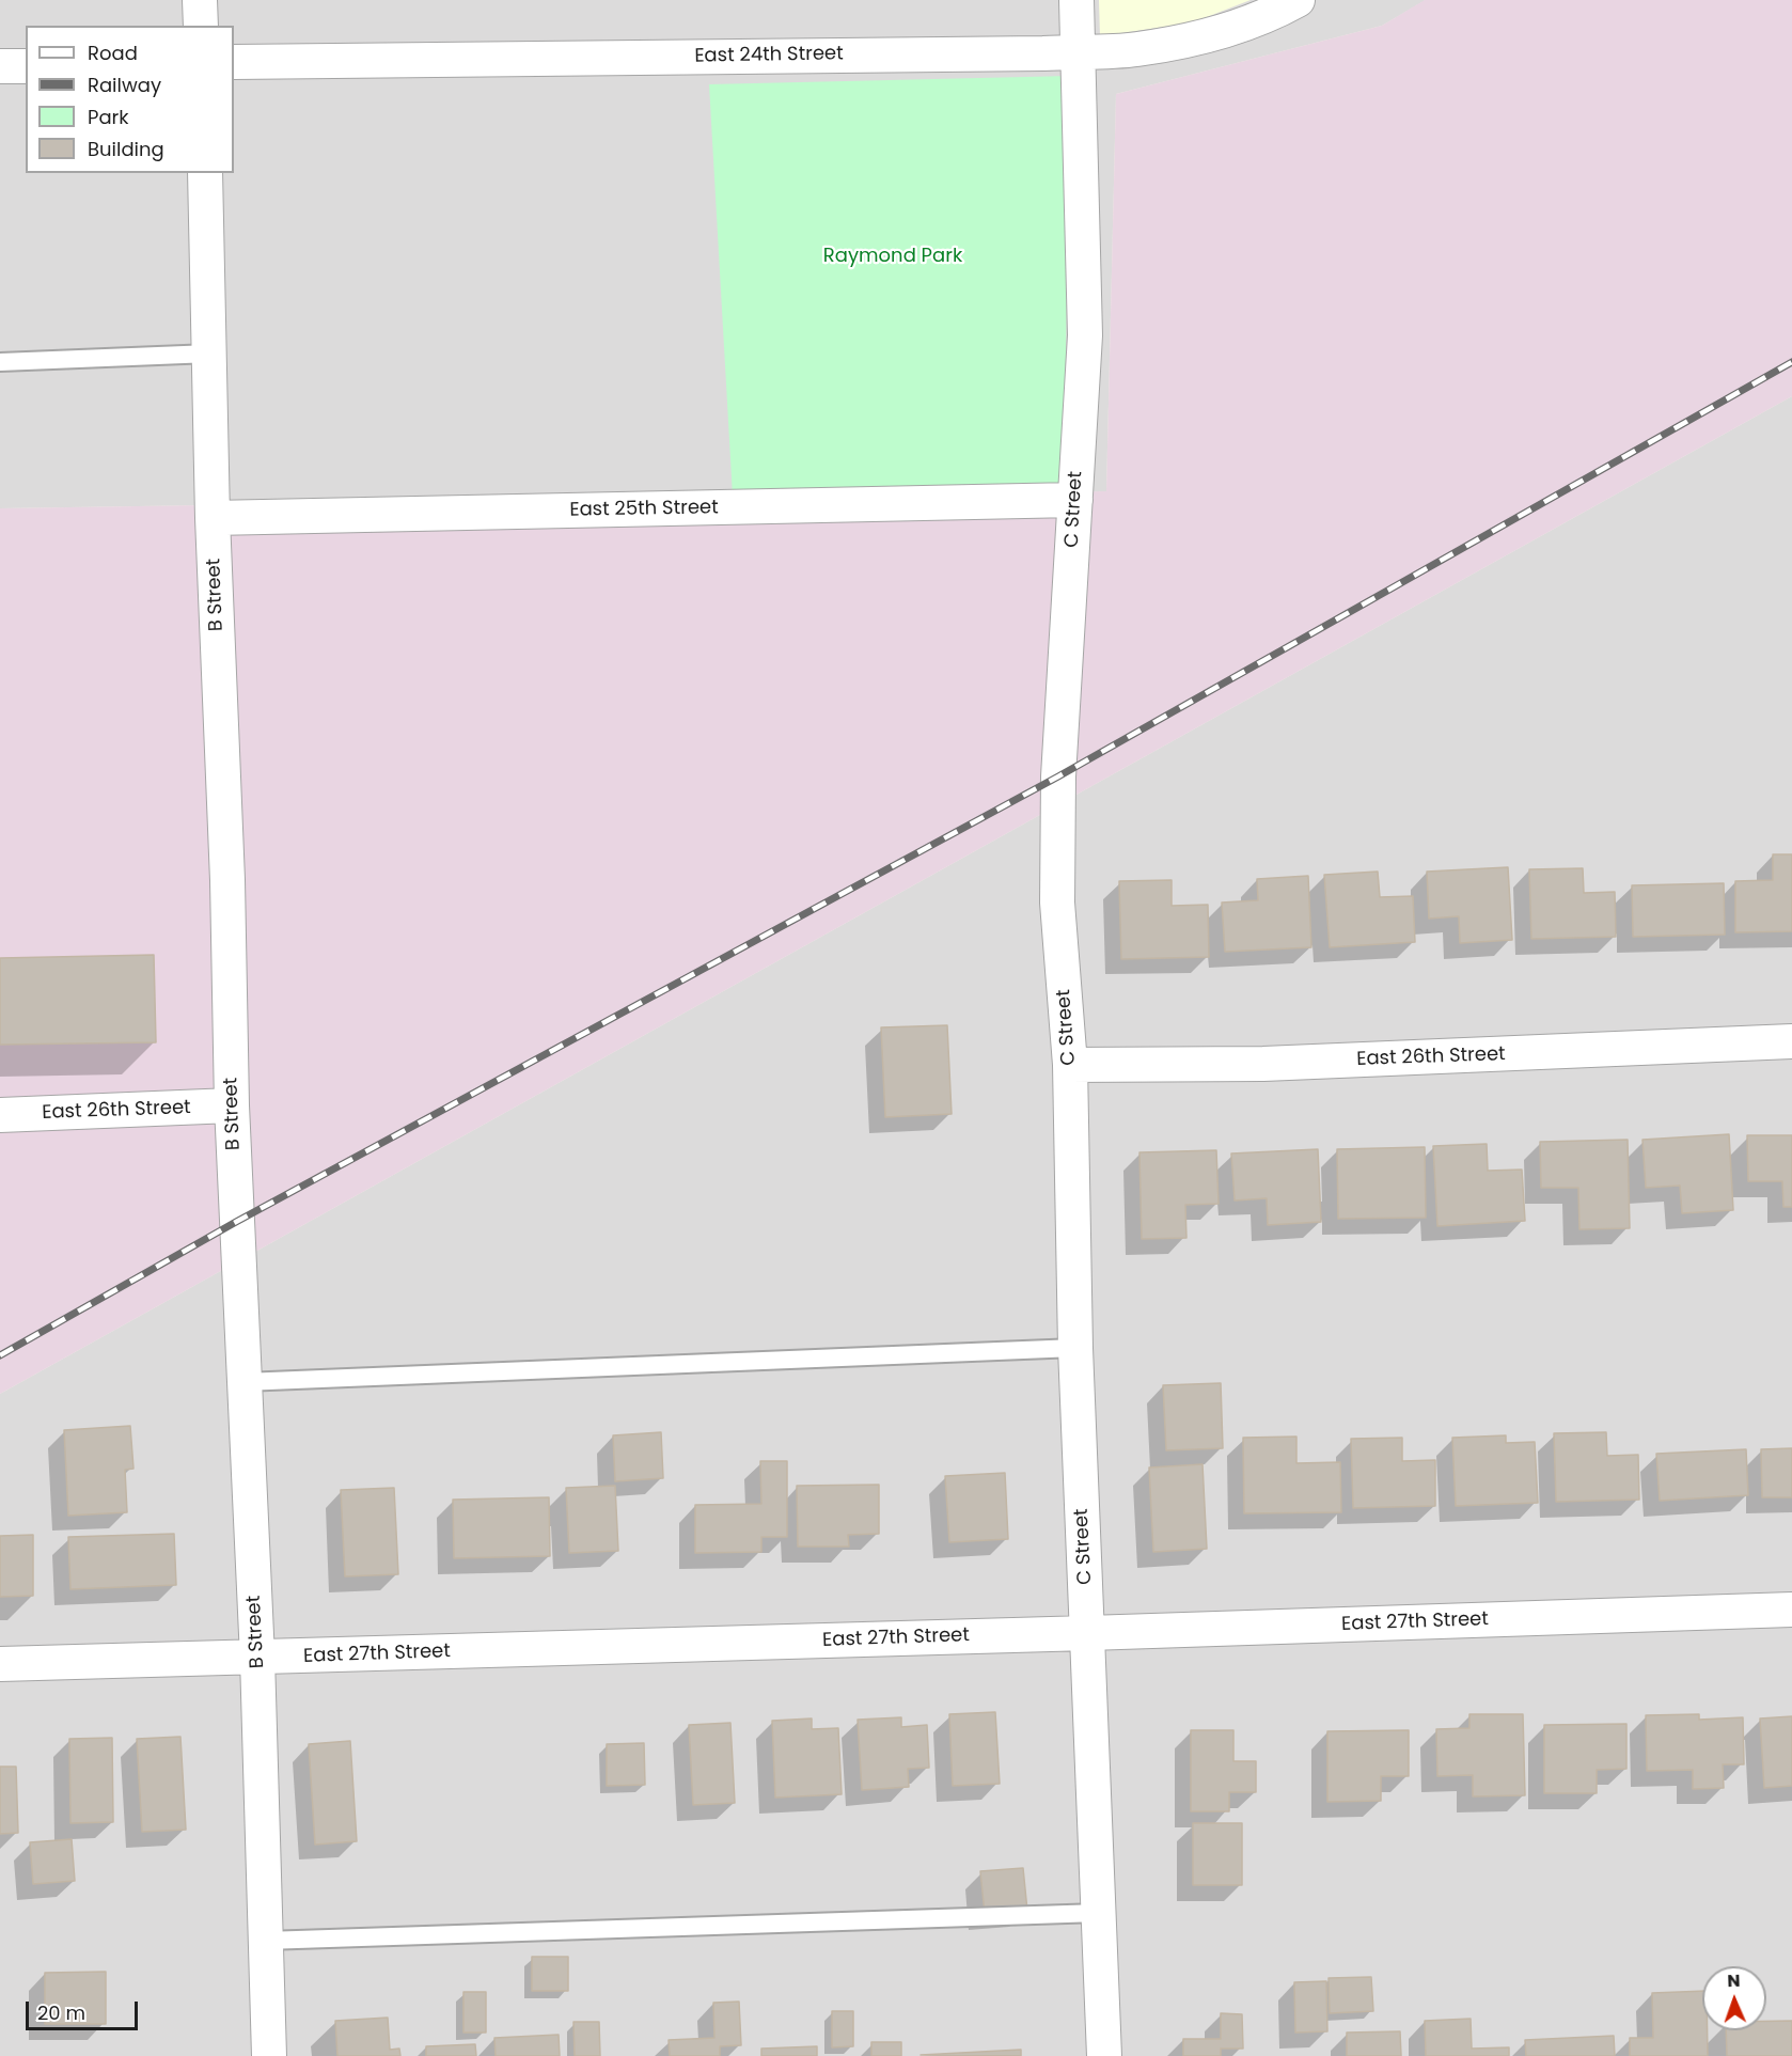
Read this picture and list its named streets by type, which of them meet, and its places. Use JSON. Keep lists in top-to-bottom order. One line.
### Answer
{"streets":{"street":["East 24th Street","East 25th Street","C Street","B Street","East 26th Street","East 27th Street"]},"crossings":[["East 24th Street","C Street"],["East 25th Street","C Street"],["East 25th Street","B Street"],["C Street","East 26th Street"],["C Street","East 27th Street"],["B Street","East 26th Street"],["B Street","East 27th Street"]],"parks":["Raymond Park"],"legend":["Road","Railway","Park","Building"],"scale_bar":"20 m","north":"top"}
